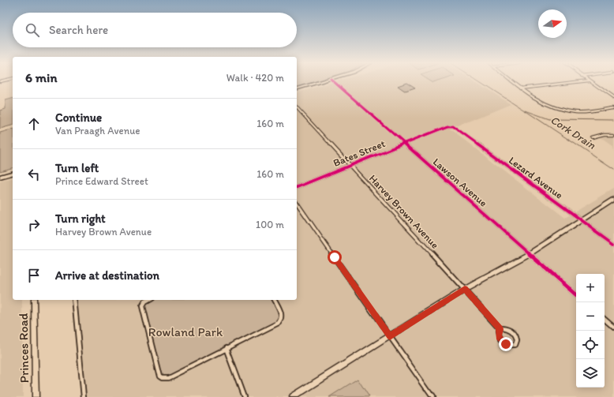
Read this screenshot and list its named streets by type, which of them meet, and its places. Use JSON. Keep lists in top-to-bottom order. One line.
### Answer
{"streets":{"main road":["Princes Road"],"street":["Bates Street","Lezard Avenue","Lawson Avenue","Harvey Brown Avenue"]},"crossings":[["Bates Street","Lezard Avenue"],["Bates Street","Lawson Avenue"],["Bates Street","Harvey Brown Avenue"]],"water":["Cork Drain"],"parks":["Rowland Park"],"north":"right","page":{"search":"Search here","heading":["6 min","Walk · 420 m"],"list":[["Continue","Van Praagh Avenue","160 m"],["Turn left","Prince Edward Street","160 m"],["Turn right","Harvey Brown Avenue","100 m"],"Arrive at destination"],"map_buttons":["+","−"]}}
